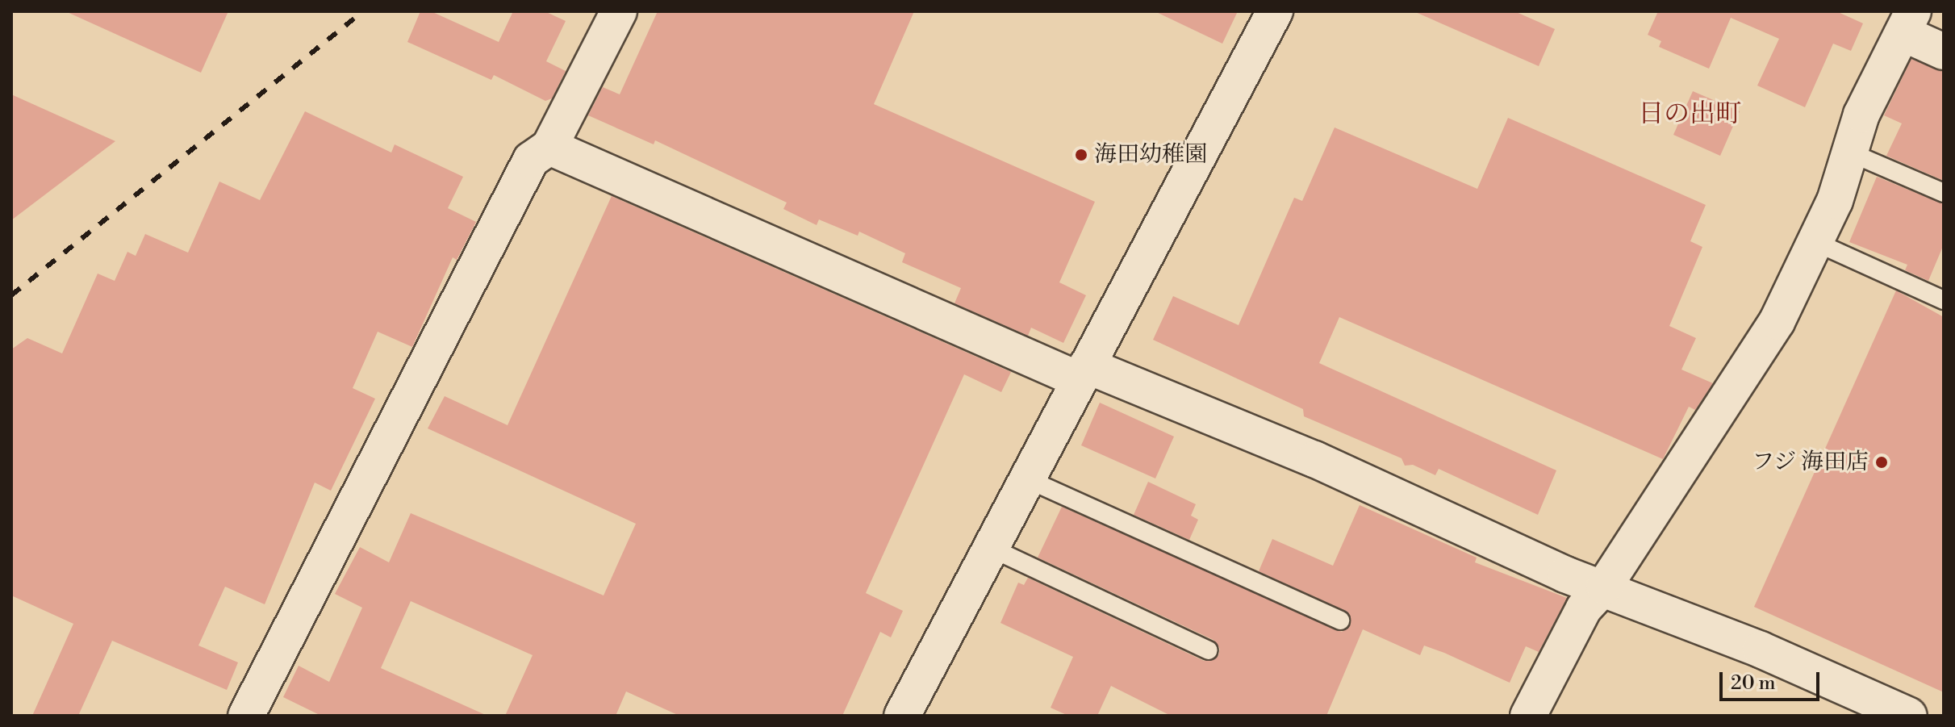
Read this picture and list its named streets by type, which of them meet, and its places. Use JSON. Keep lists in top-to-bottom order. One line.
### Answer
{"districts":["日の出町"],"places":["海田幼稚園","フジ 海田店"],"scale_bar":"20 m"}
